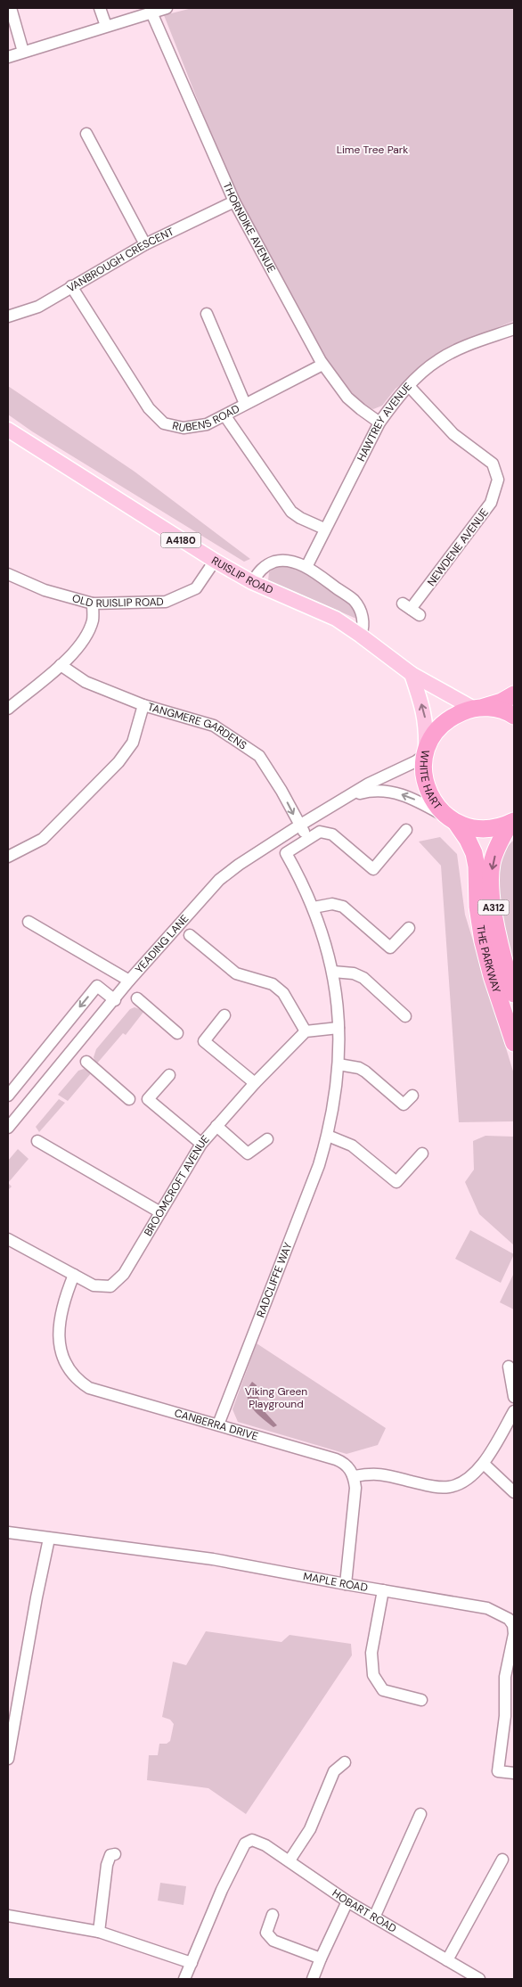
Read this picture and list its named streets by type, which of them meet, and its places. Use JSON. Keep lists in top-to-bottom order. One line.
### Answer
{"streets":{"highway":["WHITE HART","A312","THE PARKWAY"],"main road":["A4180","RUISLIP ROAD"],"street":["THORNDIKE AVENUE","VANBROUGH CRESCENT","RUBENS ROAD","HAWTREY AVENUE","NEWDENE AVENUE","OLD RUISLIP ROAD","TANGMERE GARDENS","YEADING LANE","BROOMCROFT AVENUE","RADCLIFFE WAY","CANBERRA DRIVE","MAPLE ROAD","HOBART ROAD"]},"crossings":[["THORNDIKE AVENUE","VANBROUGH CRESCENT"],["THORNDIKE AVENUE","RUBENS ROAD"],["THORNDIKE AVENUE","HAWTREY AVENUE"],["VANBROUGH CRESCENT","RUBENS ROAD"],["HAWTREY AVENUE","NEWDENE AVENUE"],["A4180","RUISLIP ROAD"],["A4180","WHITE HART"],["RUISLIP ROAD","OLD RUISLIP ROAD"],["TANGMERE GARDENS","YEADING LANE"],["WHITE HART","A312"],["WHITE HART","YEADING LANE"],["WHITE HART","THE PARKWAY"],["A312","YEADING LANE"],["A312","THE PARKWAY"],["YEADING LANE","THE PARKWAY"],["BROOMCROFT AVENUE","CANBERRA DRIVE"],["RADCLIFFE WAY","CANBERRA DRIVE"]],"one_way":["TANGMERE GARDENS"],"parks":["Lime Tree Park","Viking Green Playground"]}
